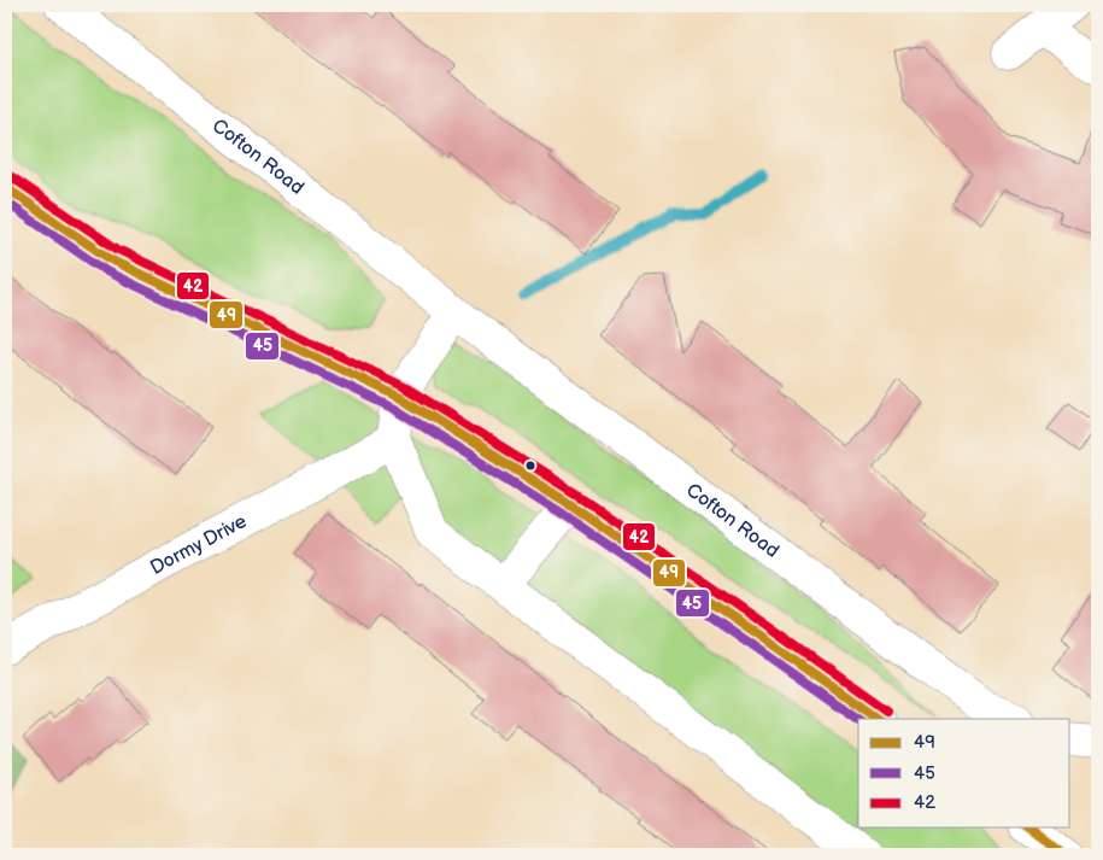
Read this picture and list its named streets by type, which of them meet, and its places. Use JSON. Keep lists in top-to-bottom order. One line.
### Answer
{"streets":{"street":["Cofton Road","Dormy Drive"]},"lines":["transit line 42","transit line 49","transit line 45"],"legend":["49","45","42"]}
